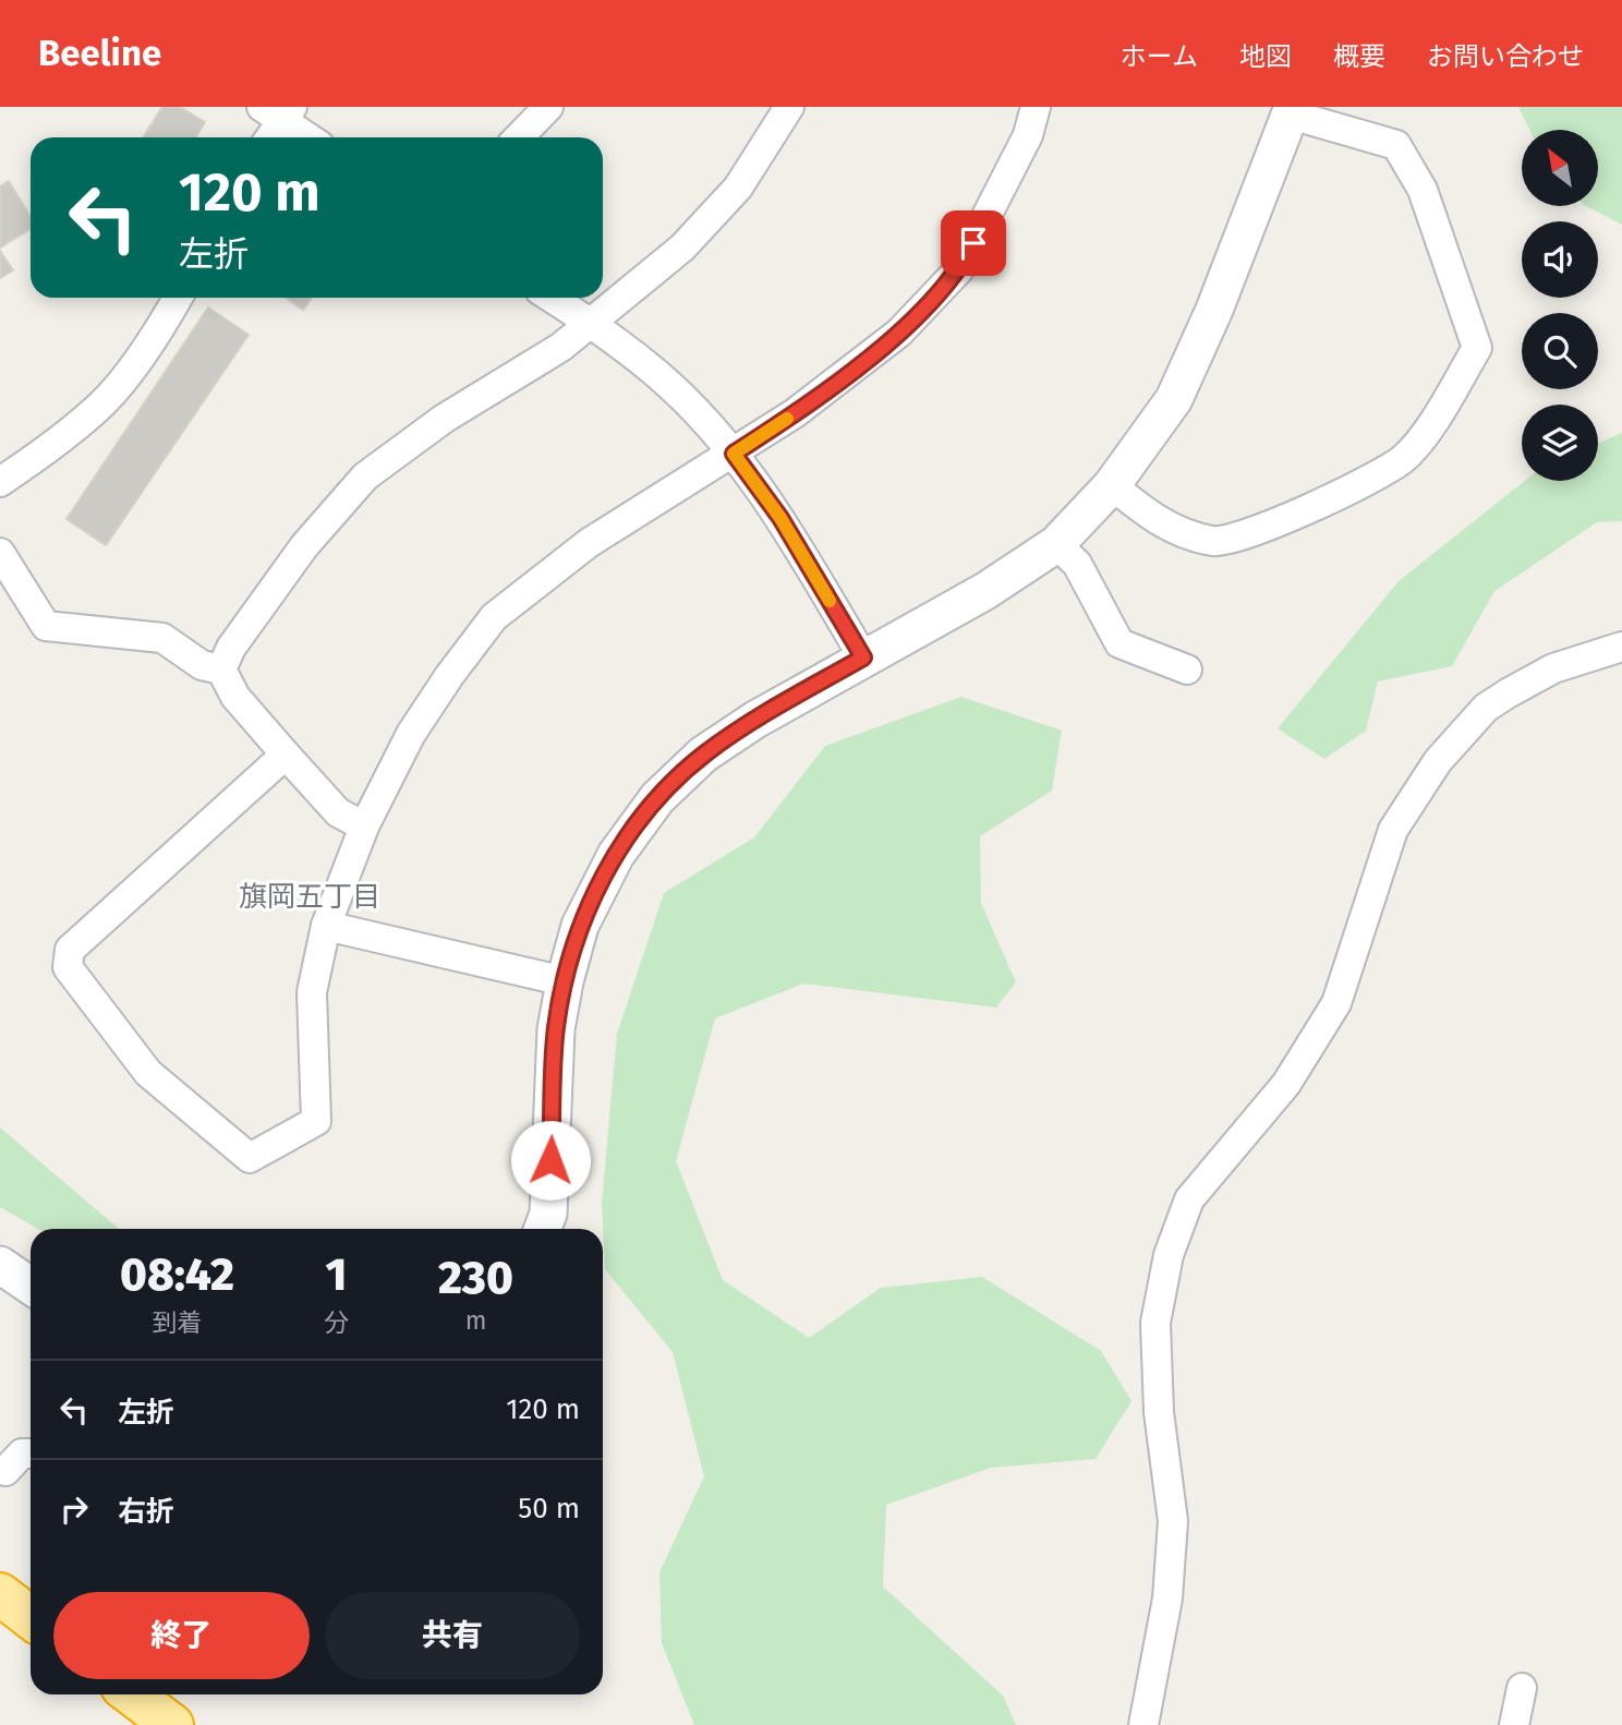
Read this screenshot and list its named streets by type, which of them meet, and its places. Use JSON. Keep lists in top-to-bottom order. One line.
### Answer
{"districts":["旗岡五丁目"],"north":"top left","page":{"header":"Beeline","nav":["ホーム","地図","概要","お問い合わせ"],"turn":["120 m","左折"],"eta":["08:42","到着","1","分","230","m"],"list":[{"name":"左折","value":"120 m"},{"name":"右折","value":"50 m"}],"buttons":["終了","共有"]}}
